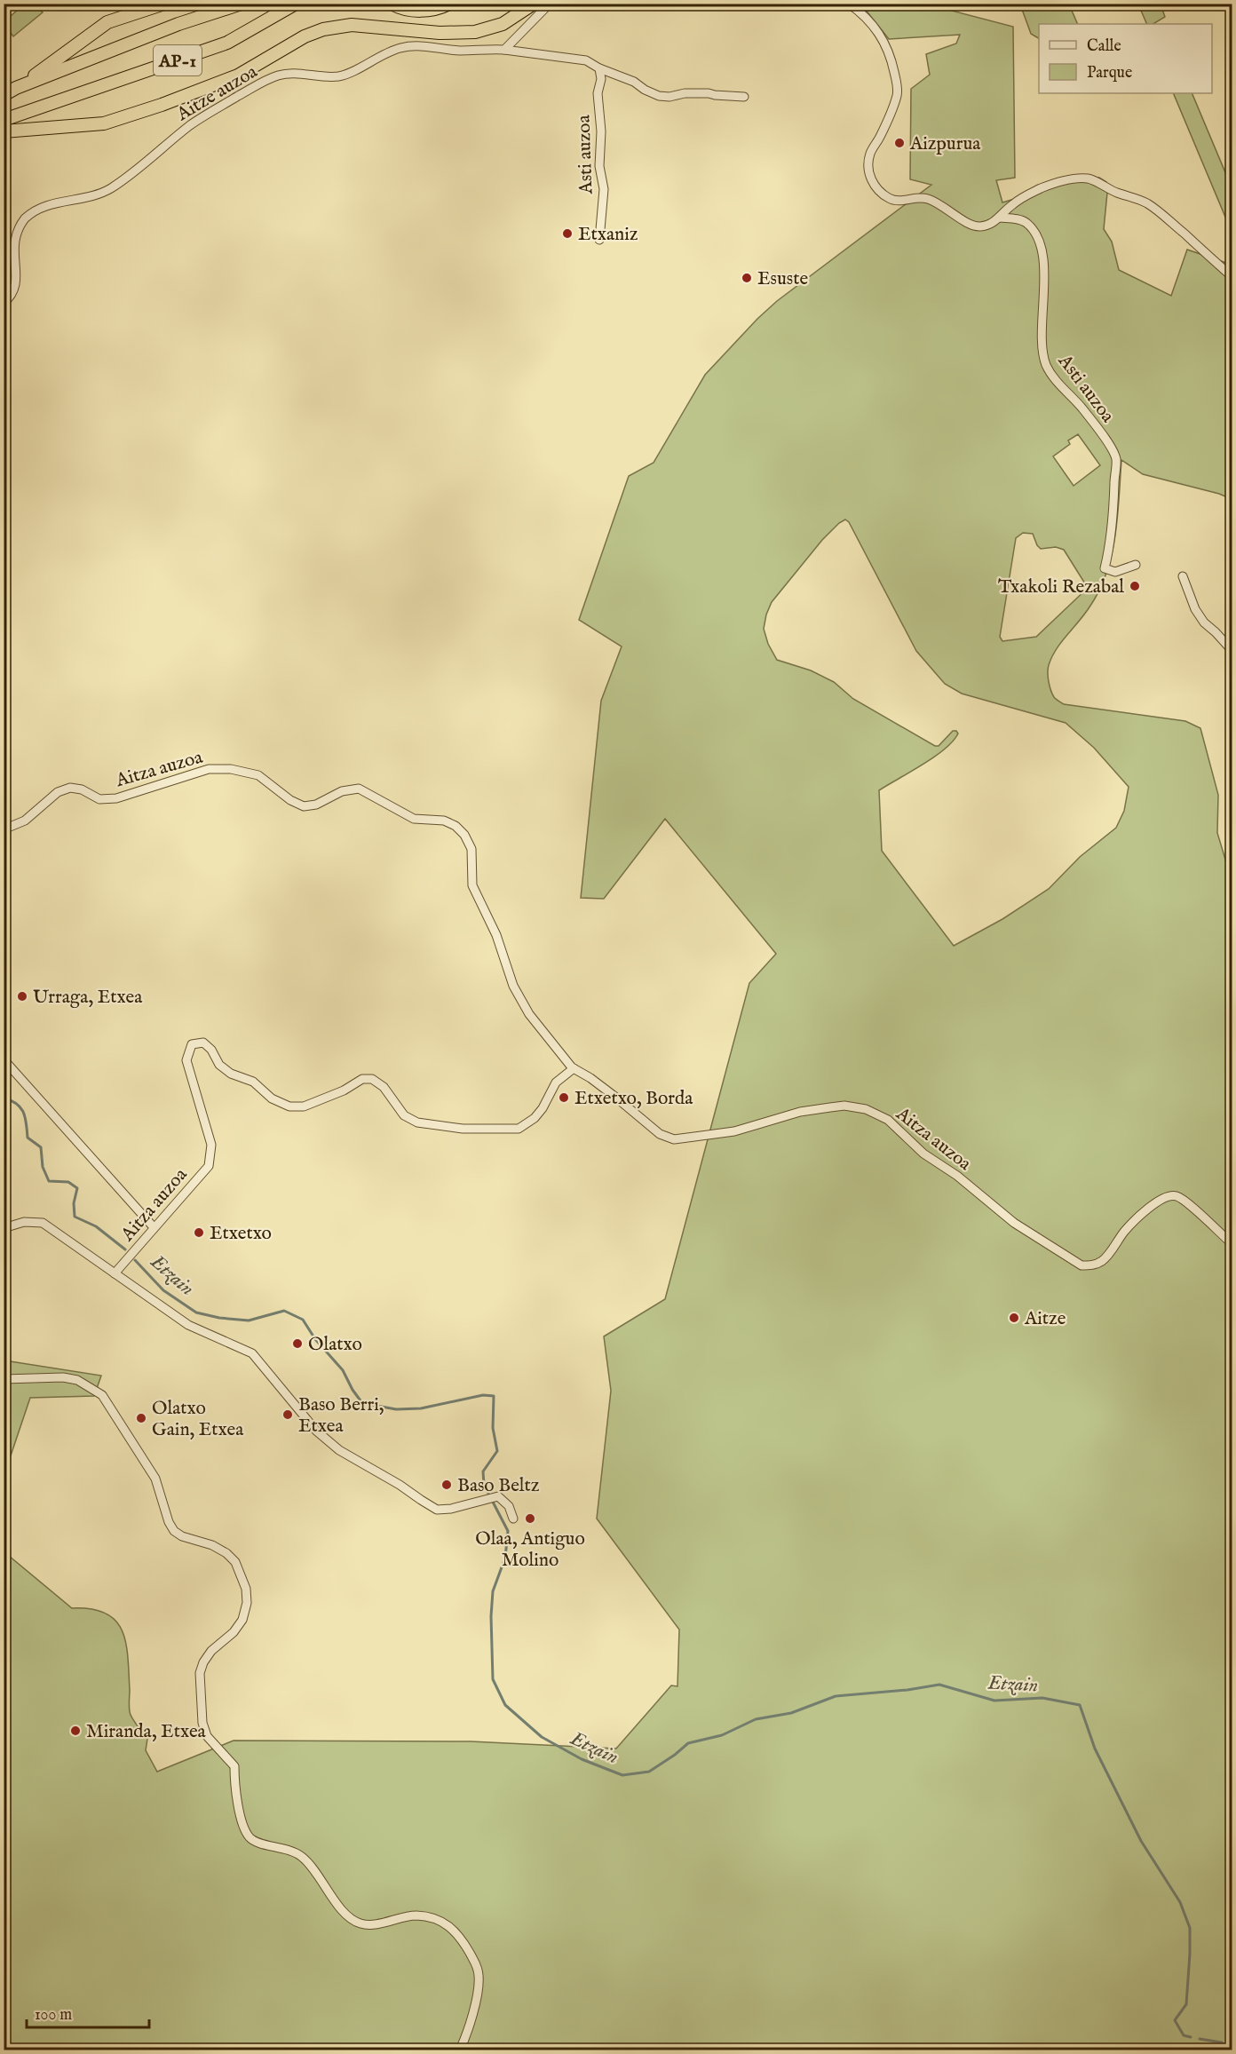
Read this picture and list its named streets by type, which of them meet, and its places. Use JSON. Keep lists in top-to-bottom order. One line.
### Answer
{"streets":{"highway":["AP-1"],"street":["Aitze auzoa","Asti auzoa","Aitza auzoa"]},"water":["Etzain"],"places":["Aizpurua","Etxaniz","Esuste","Txakoli Rezabal","Urraga, Etxea","Etxetxo, Borda","Etxetxo","Aitze","Olatxo","Baso Berri, Etxea","Olatxo Gain, Etxea","Baso Beltz","Olaa, Antiguo Molino","Miranda, Etxea"],"legend":["Calle","Parque"],"scale_bar":"100 m"}
